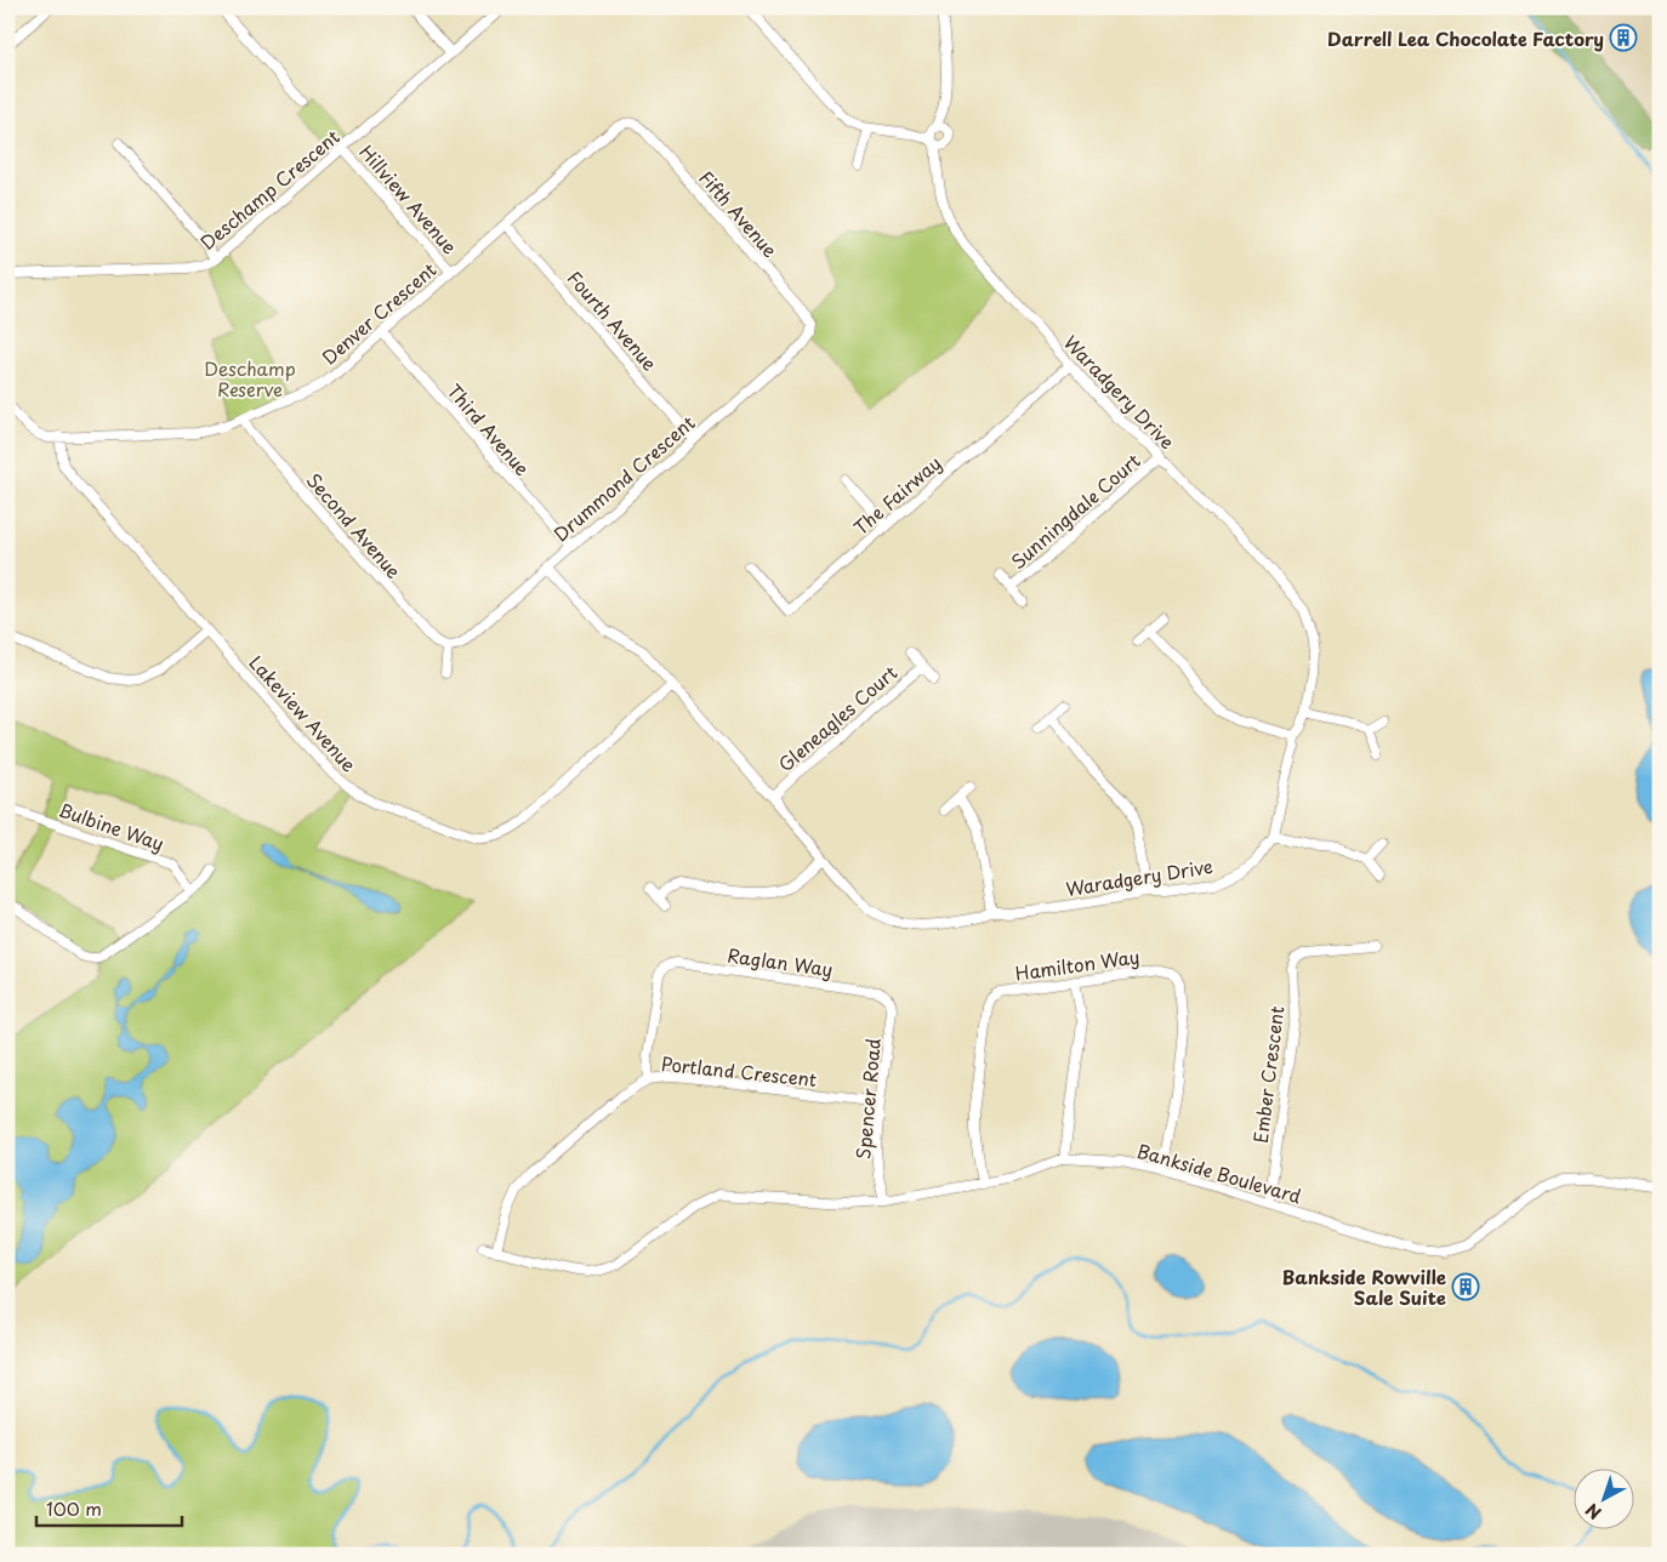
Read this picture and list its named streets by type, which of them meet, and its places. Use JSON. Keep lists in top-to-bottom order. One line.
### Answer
{"streets":{"street":["Deschamp Crescent","Hillview Avenue","Fifth Avenue","Denver Crescent","Fourth Avenue","Waradgery Drive","Third Avenue","Drummond Crescent","The Fairway","Sunningdale Court","Second Avenue","Lakeview Avenue","Gleneagles Court","Bulbine Way","Raglan Way","Hamilton Way","Portland Crescent","Ember Crescent","Spencer Road","Bankside Boulevard"]},"crossings":[["Deschamp Crescent","Hillview Avenue"],["Hillview Avenue","Denver Crescent"],["Fifth Avenue","Denver Crescent"],["Fifth Avenue","Drummond Crescent"],["Denver Crescent","Fourth Avenue"],["Denver Crescent","Third Avenue"],["Denver Crescent","Second Avenue"],["Denver Crescent","Lakeview Avenue"],["Fourth Avenue","Drummond Crescent"],["Waradgery Drive","Drummond Crescent"],["Waradgery Drive","The Fairway"],["Waradgery Drive","Sunningdale Court"],["Waradgery Drive","Lakeview Avenue"],["Waradgery Drive","Gleneagles Court"],["Third Avenue","Drummond Crescent"],["Drummond Crescent","Second Avenue"],["Raglan Way","Portland Crescent"],["Raglan Way","Spencer Road"],["Hamilton Way","Bankside Boulevard"],["Portland Crescent","Spencer Road"],["Portland Crescent","Bankside Boulevard"],["Ember Crescent","Bankside Boulevard"],["Spencer Road","Bankside Boulevard"]],"parks":["Deschamp Reserve"],"places":{"building":["Darrell Lea Chocolate Factory","Bankside Rowville Sale Suite"]},"scale_bar":"100 m","north":"bottom left"}
